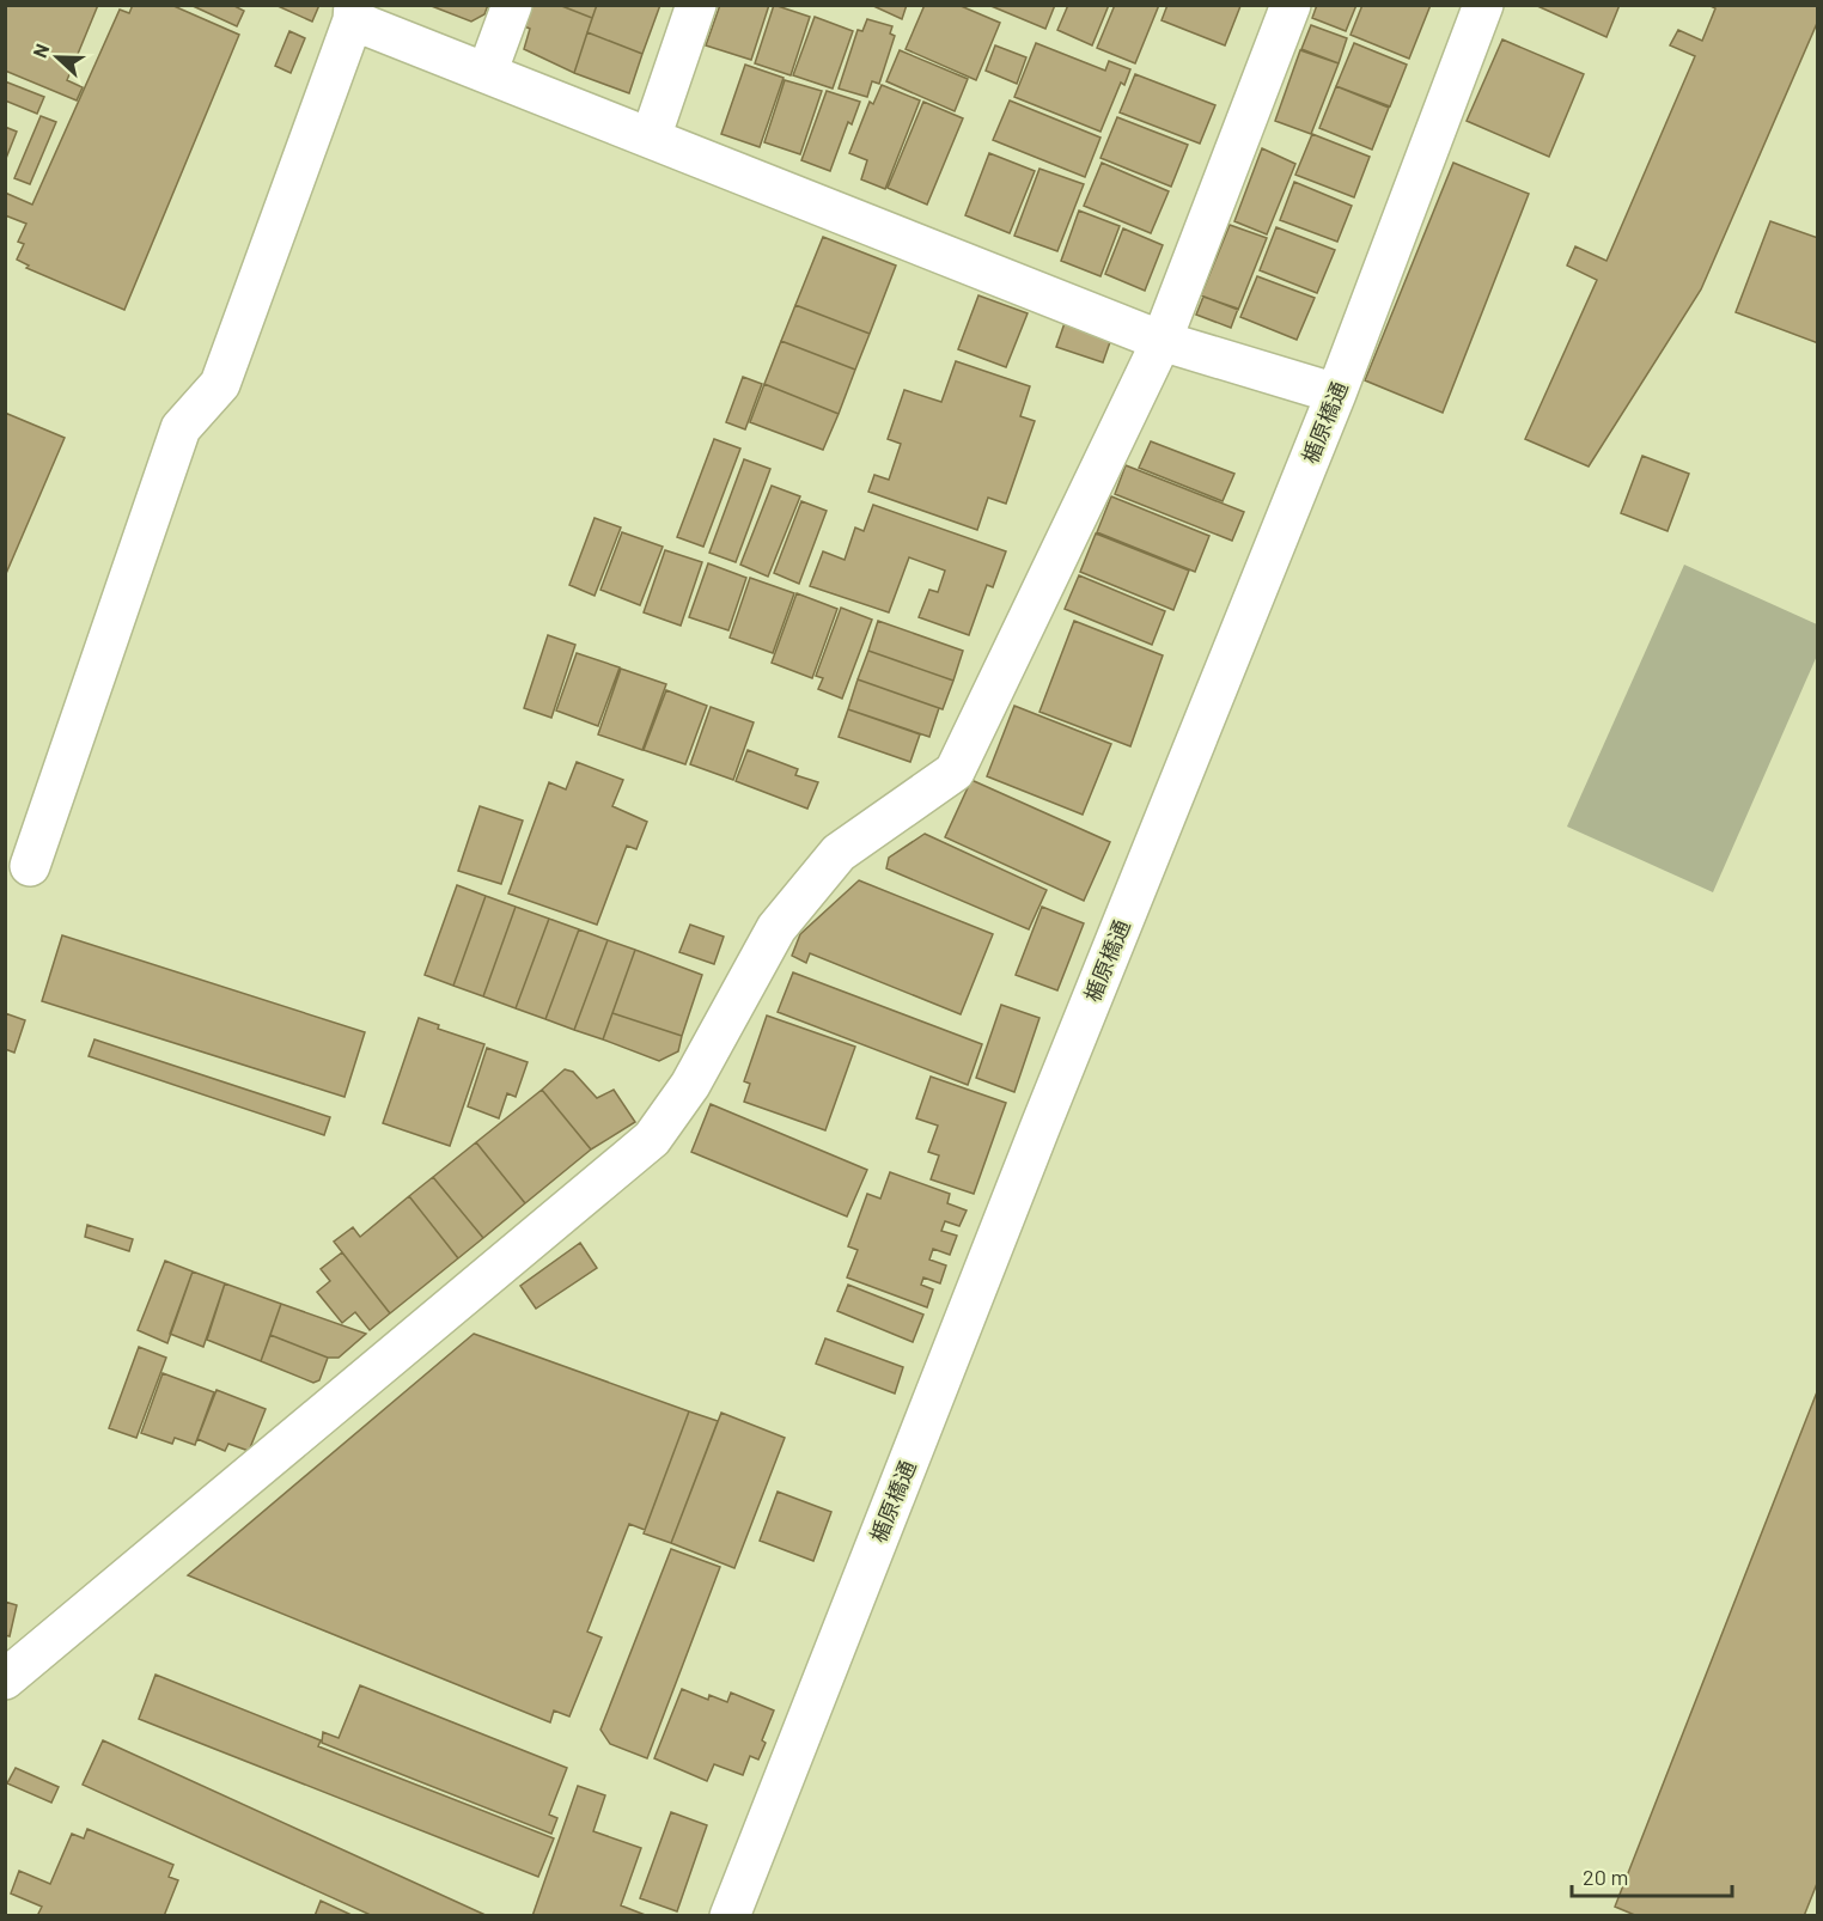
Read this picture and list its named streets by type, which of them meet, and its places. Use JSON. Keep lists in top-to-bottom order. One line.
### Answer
{"streets":{"street":["楯原橋通"]},"scale_bar":"20 m","north":"left"}
